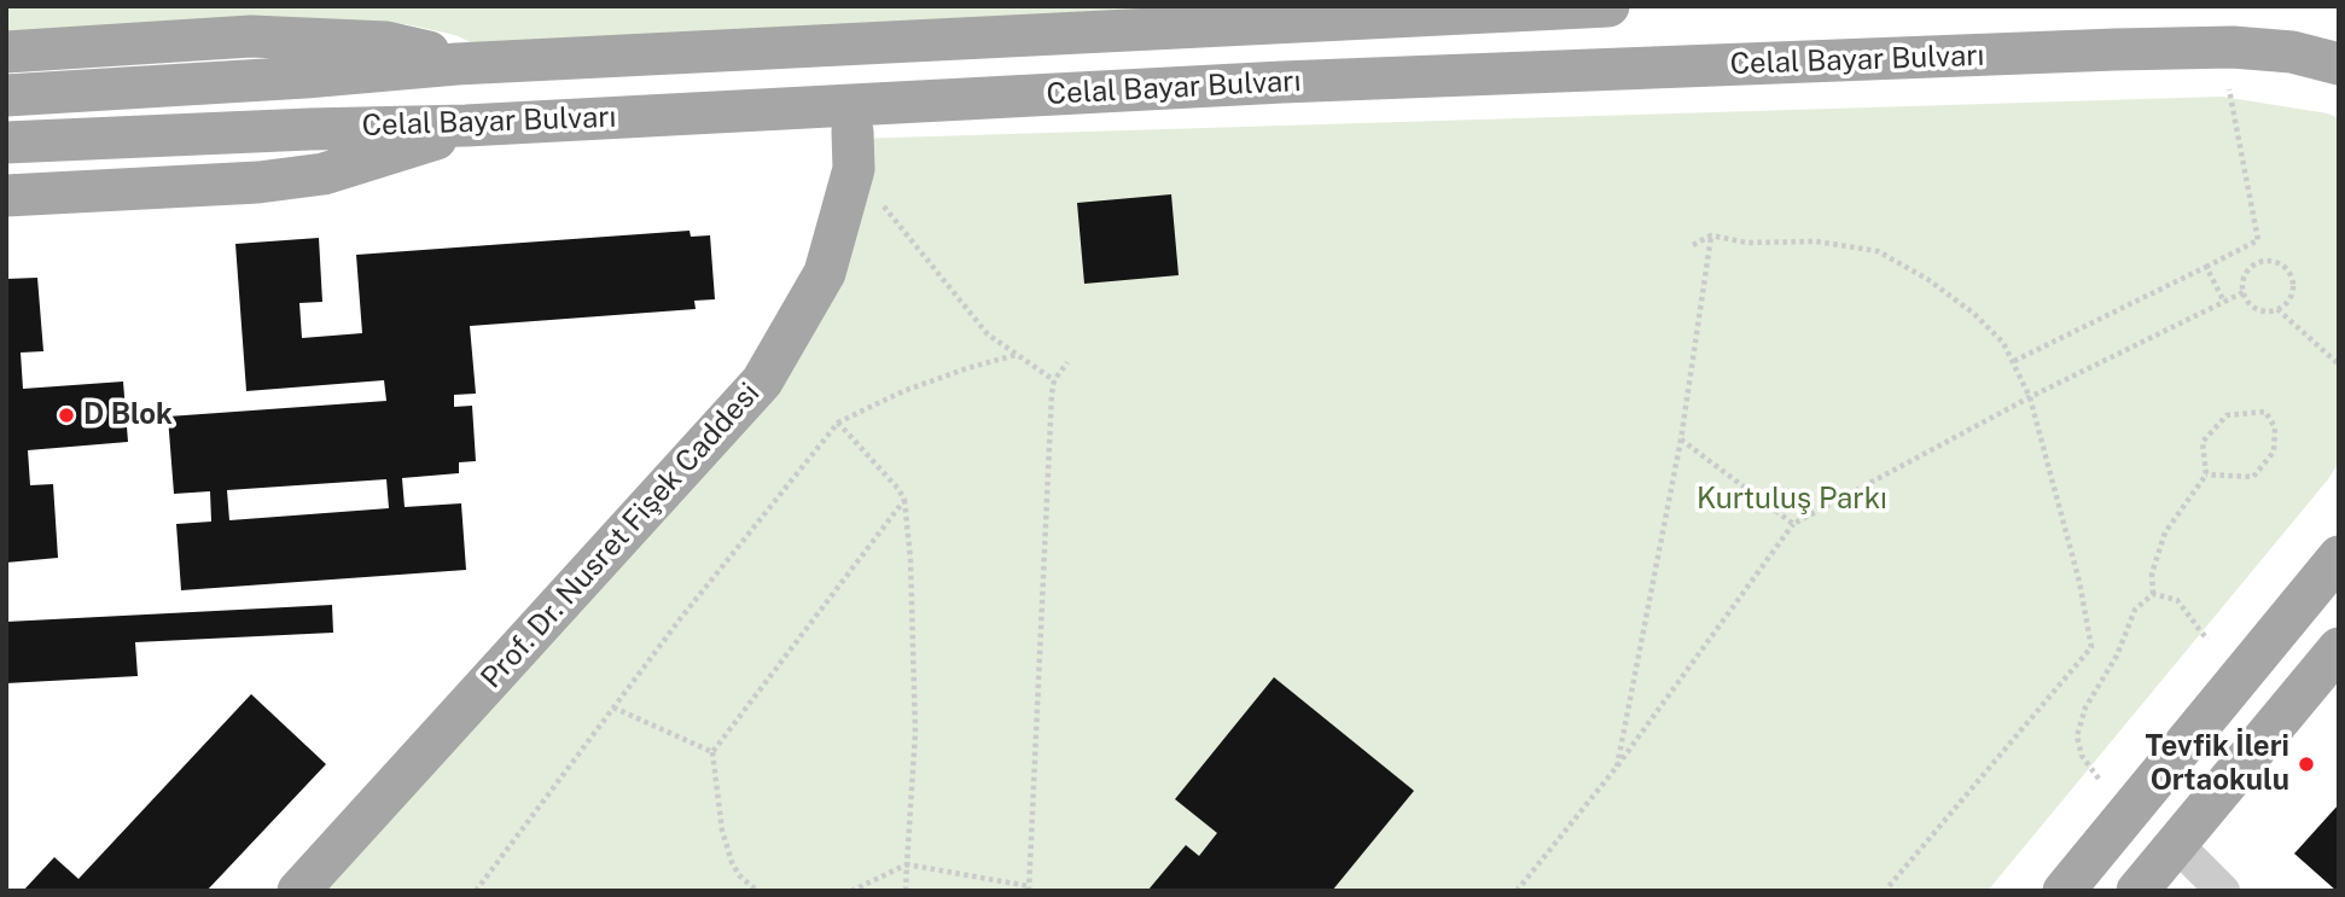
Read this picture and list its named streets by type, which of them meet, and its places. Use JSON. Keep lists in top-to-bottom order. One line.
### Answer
{"streets":{"main road":["Celal Bayar Bulvarı","Prof. Dr. Nusret Fişek Caddesi"]},"parks":["Kurtuluş Parkı"],"places":["D Blok","Tevfik İleri Ortaokulu"]}
